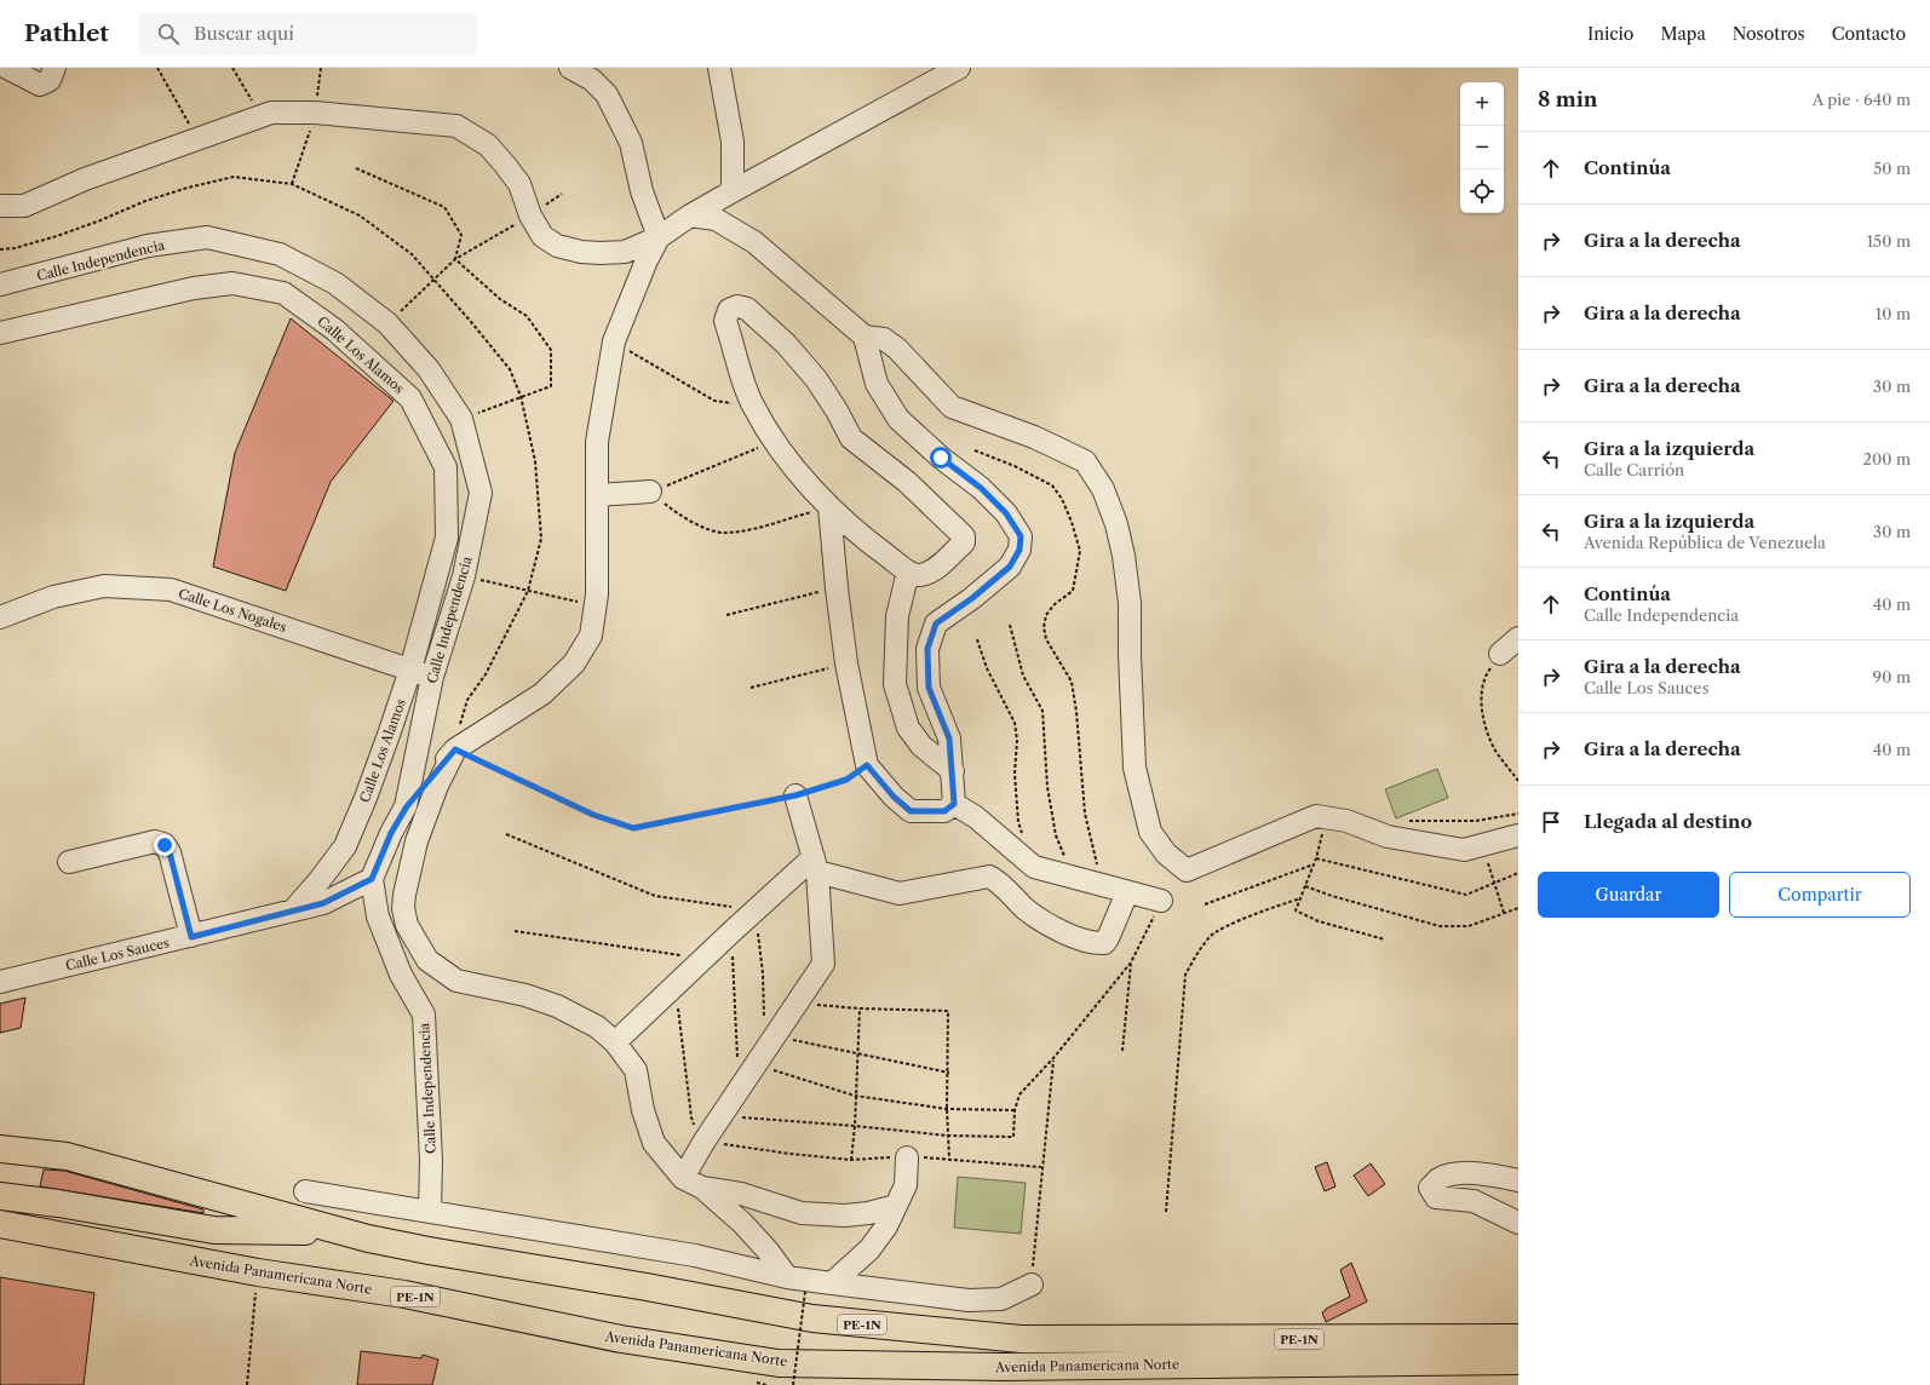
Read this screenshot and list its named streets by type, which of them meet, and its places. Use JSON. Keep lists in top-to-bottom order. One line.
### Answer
{"streets":{"highway":["Avenida Panamericana Norte","PE-1N"],"street":["Calle Independencia","Calle Los Alamos","Calle Los Nogales","Calle Los Sauces"]},"crossings":[["Calle Independencia","Calle Los Nogales"],["Calle Independencia","Calle Los Sauces"],["Calle Los Alamos","Calle Los Nogales"],["Calle Los Alamos","Calle Los Sauces"]],"page":{"header":"Pathlet","search":"Buscar aquí","nav":["Inicio","Mapa","Nosotros","Contacto"],"heading":["8 min","A pie · 640 m"],"map_buttons":["+","−"],"list":[["Continúa","50 m"],["Gira a la derecha","150 m"],["Gira a la derecha","10 m"],["Gira a la derecha","30 m"],["Gira a la izquierda","Calle Carrión","200 m"],["Gira a la izquierda","Avenida República de Venezuela","30 m"],["Continúa","Calle Independencia","40 m"],["Gira a la derecha","Calle Los Sauces","90 m"],["Gira a la derecha","40 m"],"Llegada al destino"],"buttons":["Guardar","Compartir"]}}
